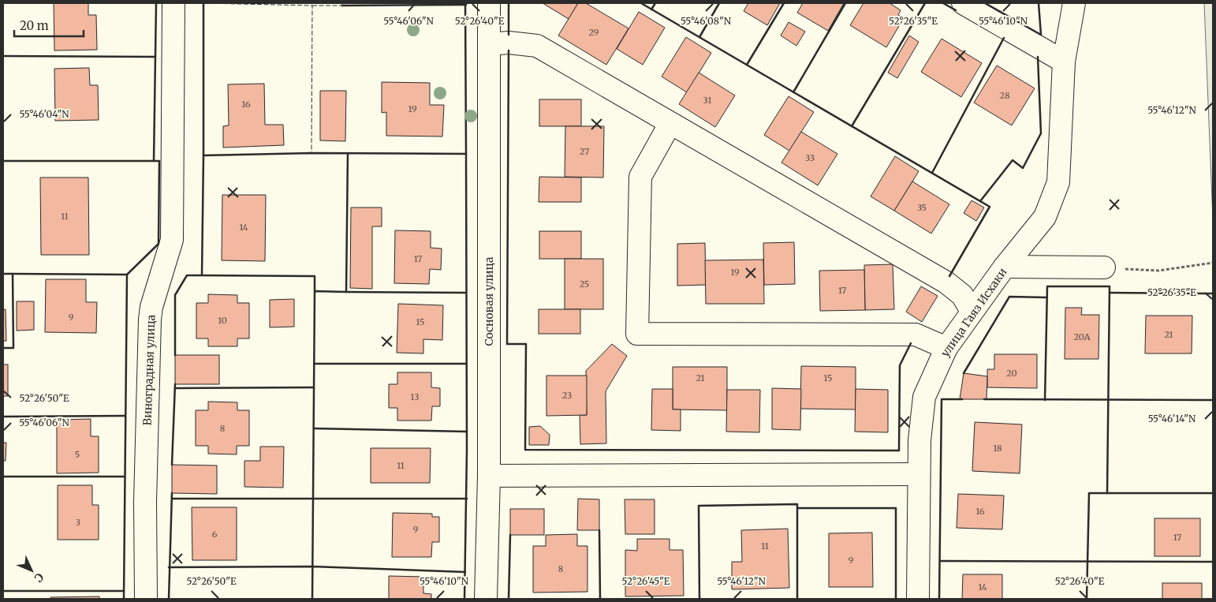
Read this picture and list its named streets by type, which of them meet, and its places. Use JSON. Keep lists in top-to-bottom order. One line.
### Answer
{"streets":{"street":["Сосновая улица","улица Гаяз Исхаки","Виноградная улица"]},"house_numbers":["29","28","31","16","19","27","33","35","11","14","17","19","25","17","9","10","15","21","20А","20","21","15","23","13","8","18","5","11","16","3","9","6","17","11","9","8","14"],"scale_bar":"20 m","north":"bottom right","coordinates":["52°26'35\"E","52°26'40\"E","55°46'06\"N","55°46'08\"N","55°46'10\"N","55°46'12\"N","55°46'04\"N","52°26'50\"E","55°46'14\"N","52°26'45\"E"]}
